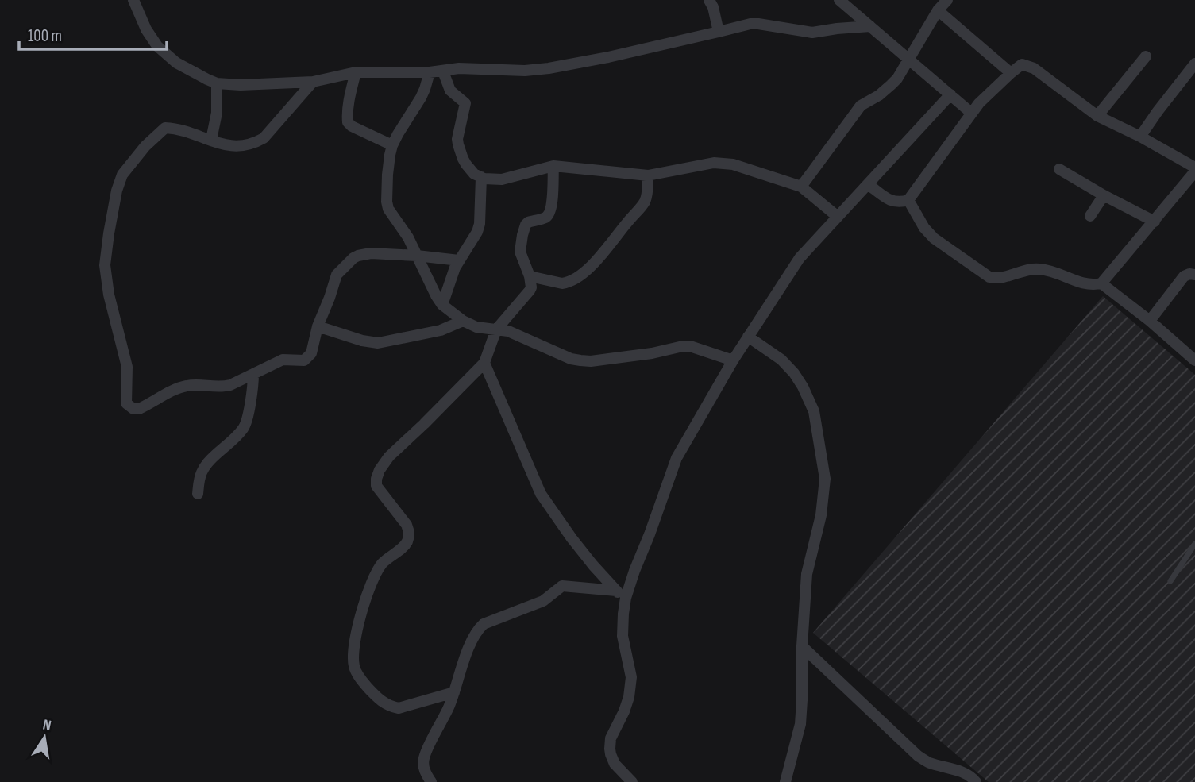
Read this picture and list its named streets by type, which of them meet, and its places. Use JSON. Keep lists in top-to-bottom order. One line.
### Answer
{"scale_bar":"100 m","north":"top"}
